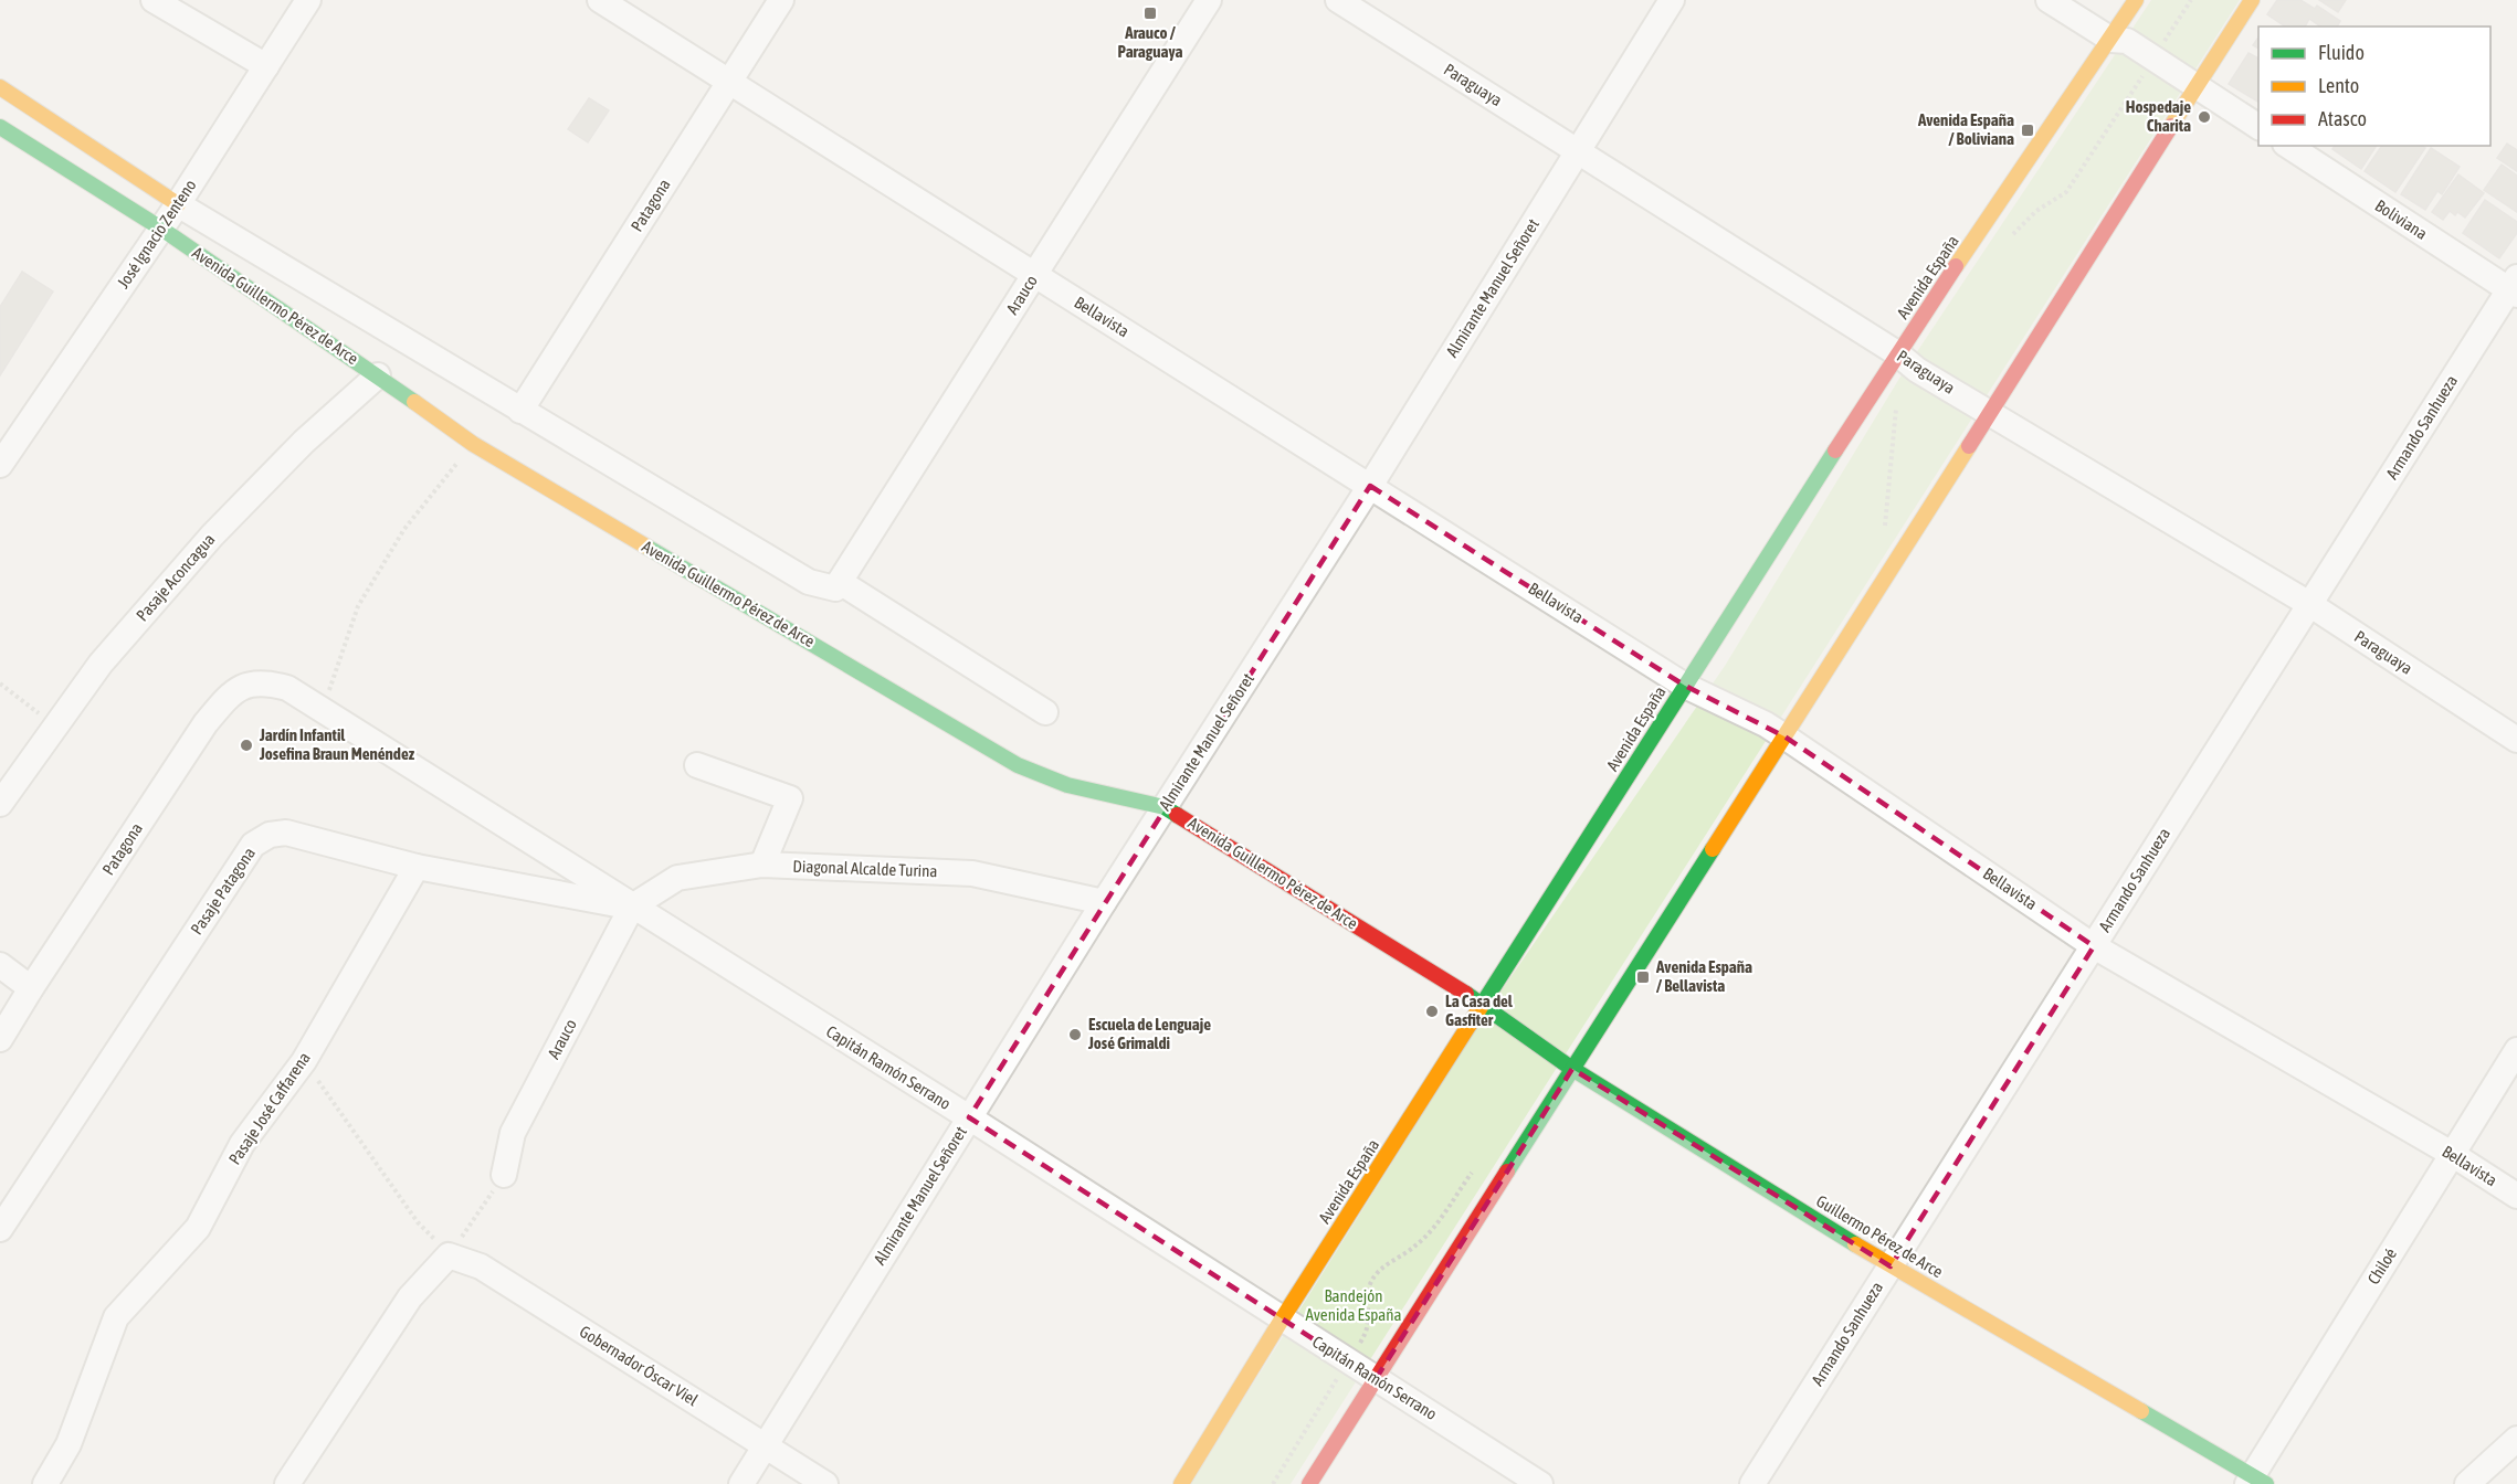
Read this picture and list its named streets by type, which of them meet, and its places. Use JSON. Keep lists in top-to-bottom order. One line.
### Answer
{"streets":{"main road":["Avenida España","Avenida Guillermo Pérez de Arce","Guillermo Pérez de Arce"],"street":["Paraguaya","Patagona","Boliviana","José Ignacio Zenteno","Almirante Manuel Señoret","Arauco","Bellavista","Armando Sanhueza","Pasaje Aconcagua","Diagonal Alcalde Turina","Pasaje Patagona","Capitán Ramón Serrano","Pasaje José Caffarena","Chiloé","Gobernador Óscar Viel"]},"crossings":[["Paraguaya","Avenida España"],["Paraguaya","Almirante Manuel Señoret"],["Paraguaya","Armando Sanhueza"],["Patagona","Avenida Guillermo Pérez de Arce"],["Patagona","Bellavista"],["Patagona","Capitán Ramón Serrano"],["Boliviana","Armando Sanhueza"],["José Ignacio Zenteno","Avenida Guillermo Pérez de Arce"],["Avenida España","Avenida Guillermo Pérez de Arce"],["Avenida España","Bellavista"],["Avenida España","Capitán Ramón Serrano"],["Avenida España","Guillermo Pérez de Arce"],["Almirante Manuel Señoret","Avenida Guillermo Pérez de Arce"],["Almirante Manuel Señoret","Bellavista"],["Almirante Manuel Señoret","Diagonal Alcalde Turina"],["Almirante Manuel Señoret","Capitán Ramón Serrano"],["Almirante Manuel Señoret","Gobernador Óscar Viel"],["Arauco","Avenida Guillermo Pérez de Arce"],["Arauco","Bellavista"],["Arauco","Diagonal Alcalde Turina"],["Arauco","Pasaje Patagona"],["Arauco","Capitán Ramón Serrano"],["Avenida Guillermo Pérez de Arce","Pasaje Aconcagua"],["Avenida Guillermo Pérez de Arce","Guillermo Pérez de Arce"],["Bellavista","Armando Sanhueza"],["Bellavista","Chiloé"],["Armando Sanhueza","Guillermo Pérez de Arce"],["Diagonal Alcalde Turina","Pasaje Patagona"],["Diagonal Alcalde Turina","Capitán Ramón Serrano"],["Pasaje Patagona","Capitán Ramón Serrano"],["Pasaje Patagona","Pasaje José Caffarena"],["Guillermo Pérez de Arce","Chiloé"]],"parks":["Bandejón Avenida España"],"places":{"transit":["Arauco / Paraguaya","Avenida España / Boliviana","Avenida España / Bellavista"],"other":["Hospedaje Charita","Jardín Infantil Josefina Braun Menéndez","La Casa del Gasfiter","Escuela de Lenguaje José Grimaldi"]},"legend":["Fluido","Lento","Atasco"]}
